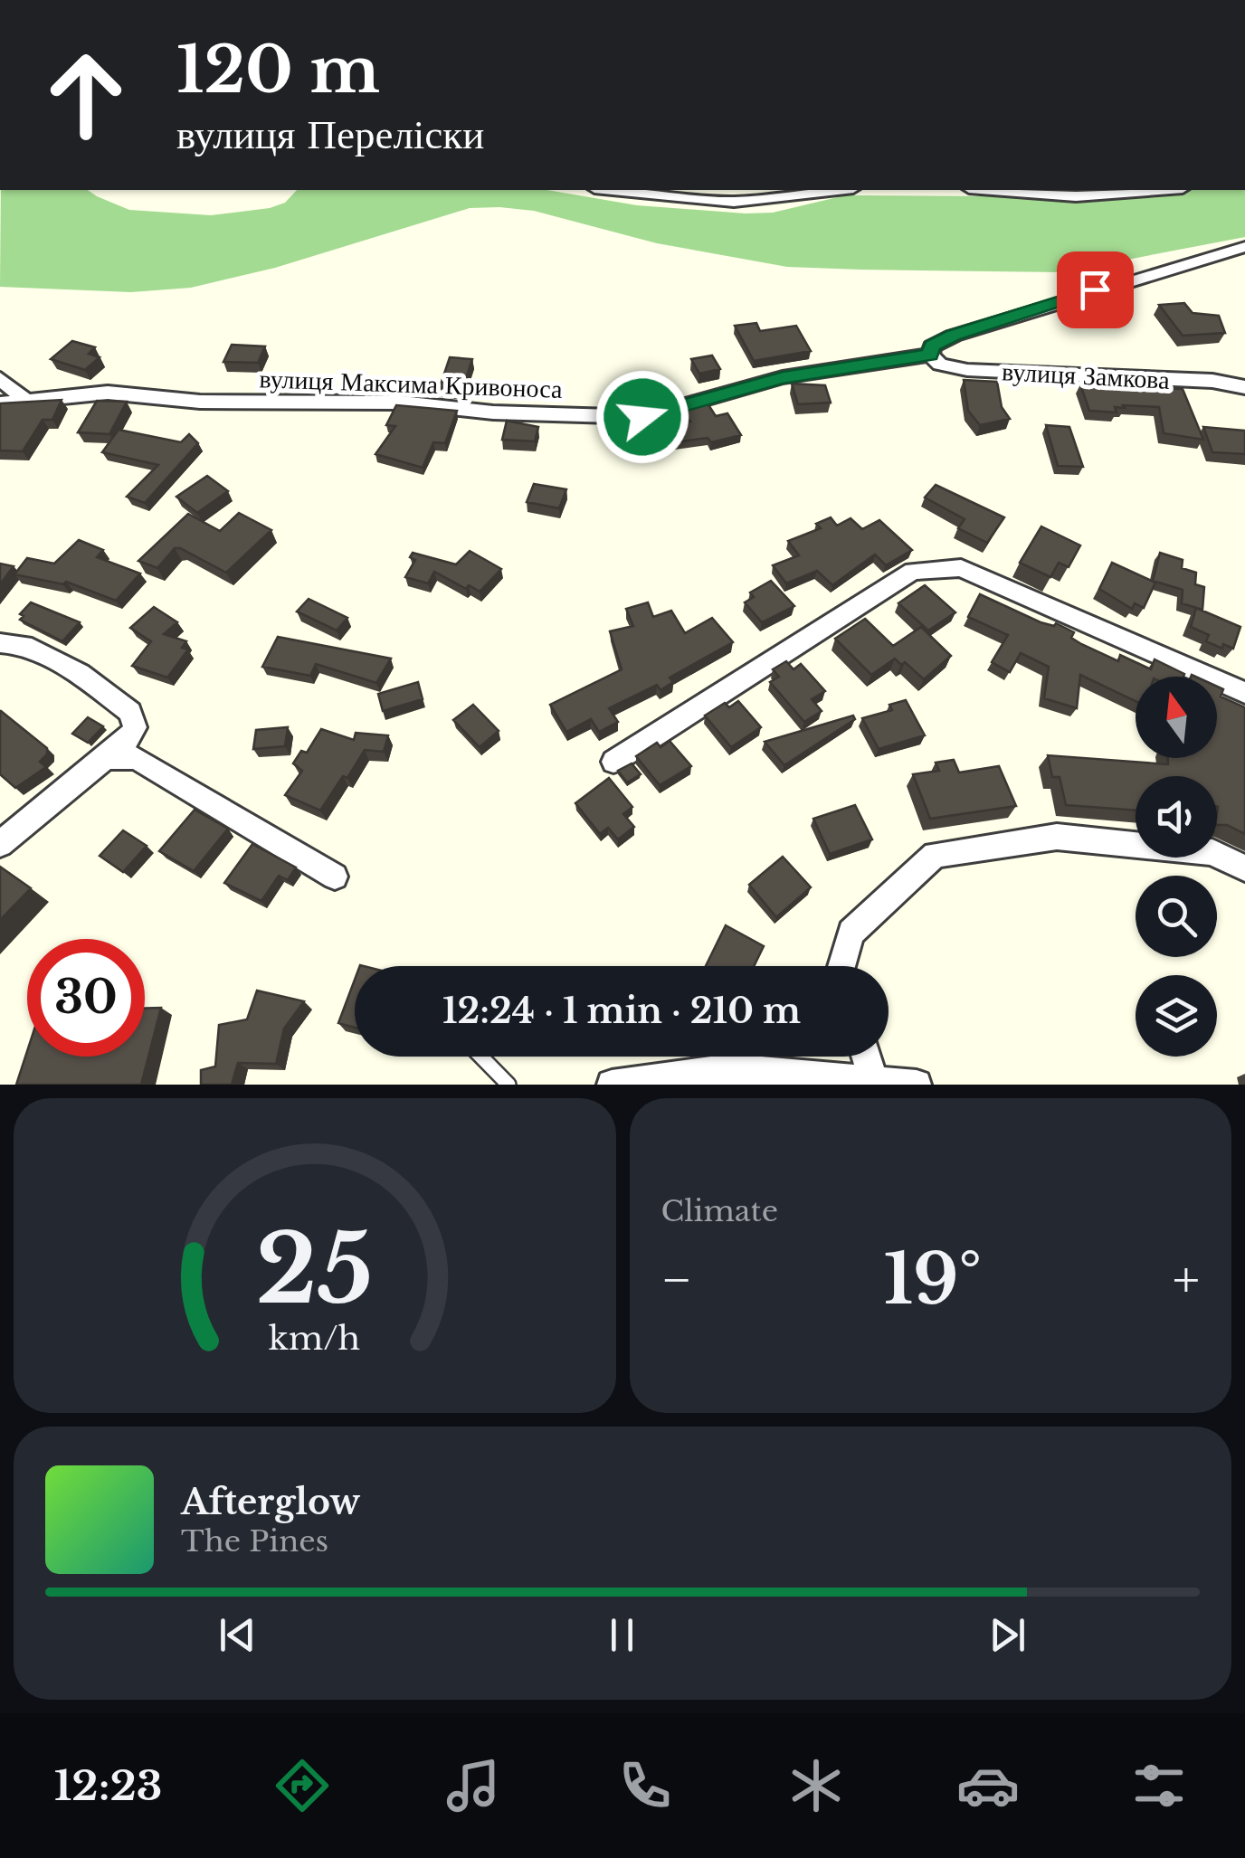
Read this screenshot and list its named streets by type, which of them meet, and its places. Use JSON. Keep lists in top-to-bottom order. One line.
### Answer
{"streets":{"street":["вулиця Замкова","вулиця Максима Кривоноса"]},"crossings":[["вулиця Замкова","вулиця Максима Кривоноса"]],"north":"top","page":{"turn":["120 m","вулиця Переліски"],"limit":"30","trip":"12:24 · 1 min · 210 m","tile":"Climate","heat":["−","19°","+"],"song":["Afterglow","The Pines"],"tabs":"12:23","gauge":["25","km/h"]}}
